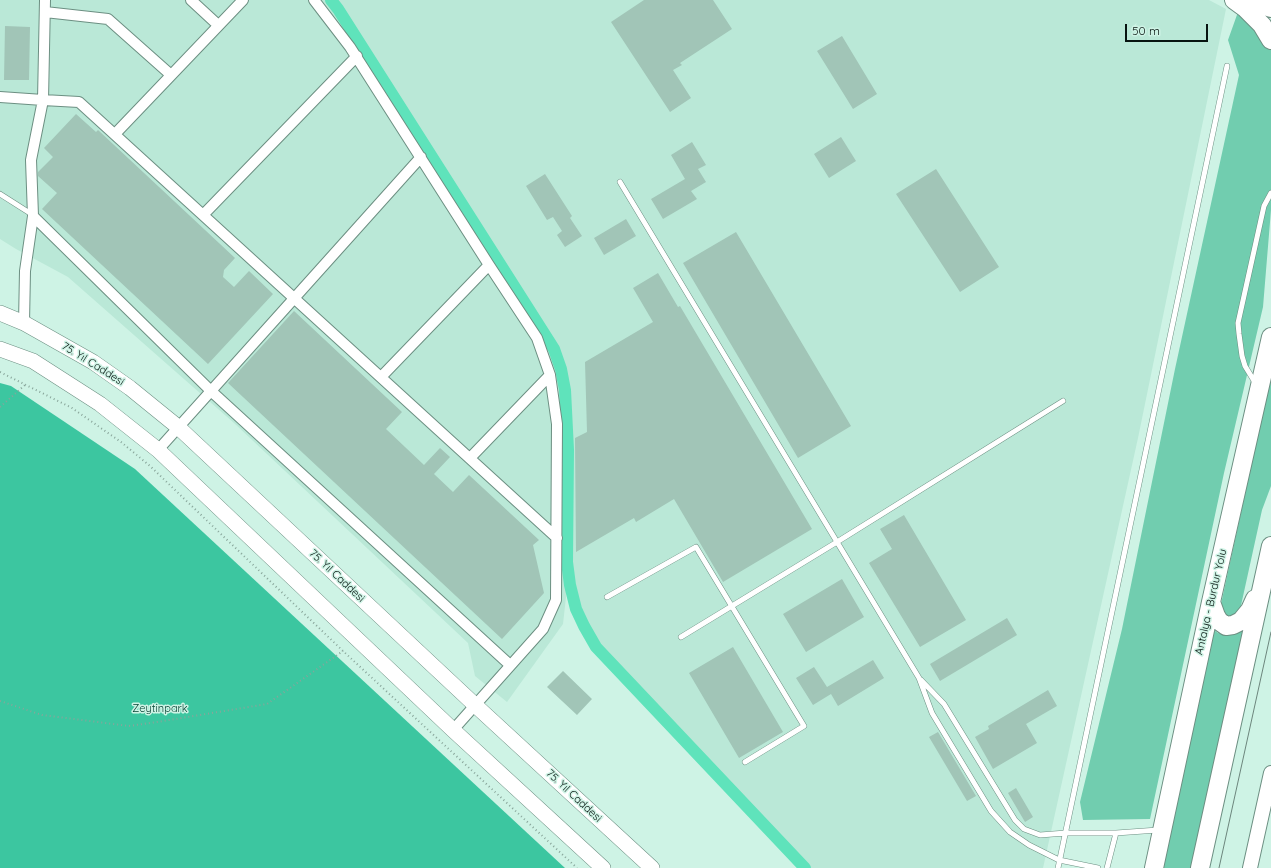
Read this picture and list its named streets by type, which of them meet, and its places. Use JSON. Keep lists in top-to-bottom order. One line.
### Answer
{"streets":{"highway":["Antalya - Burdur Yolu"],"main road":["75. Yıl Caddesi"]},"parks":["Zeytinpark"],"scale_bar":"50 m"}
